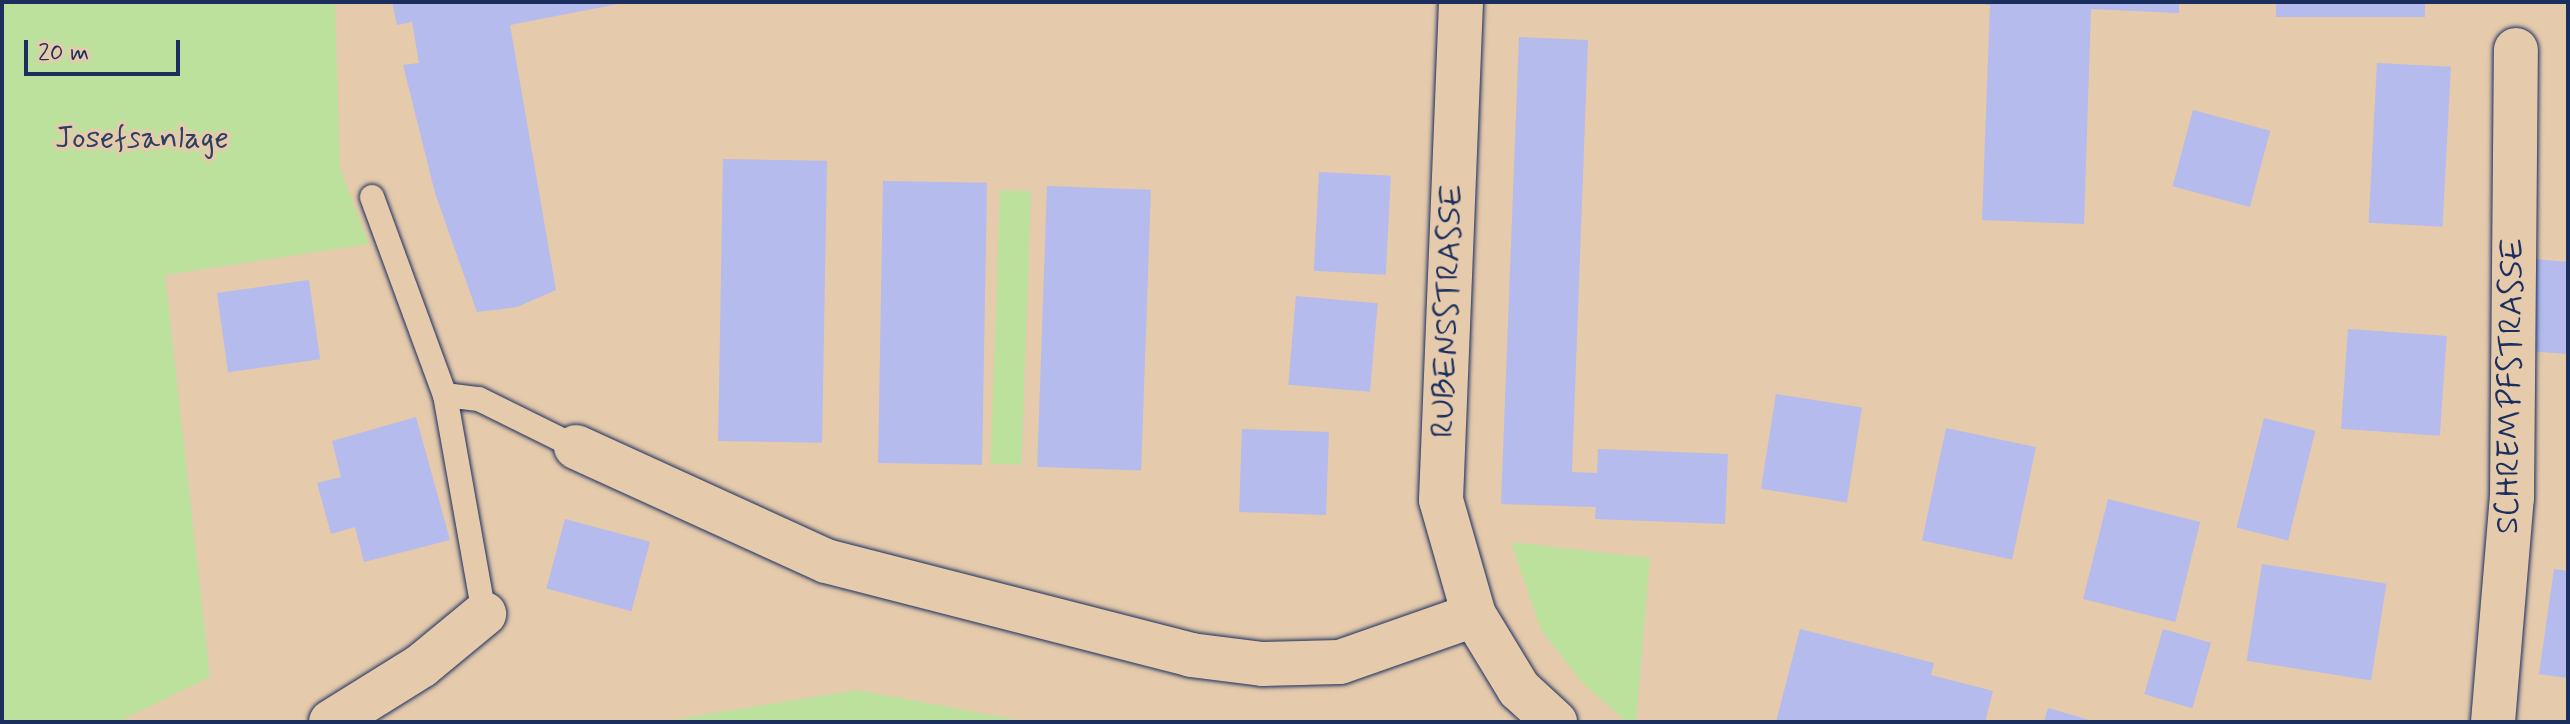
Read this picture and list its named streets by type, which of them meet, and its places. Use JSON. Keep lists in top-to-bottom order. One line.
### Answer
{"streets":{"street":["RUBENSSTRASSE","SCHREMPFSTRASSE"]},"parks":["Josefsanlage"],"scale_bar":"20 m"}
